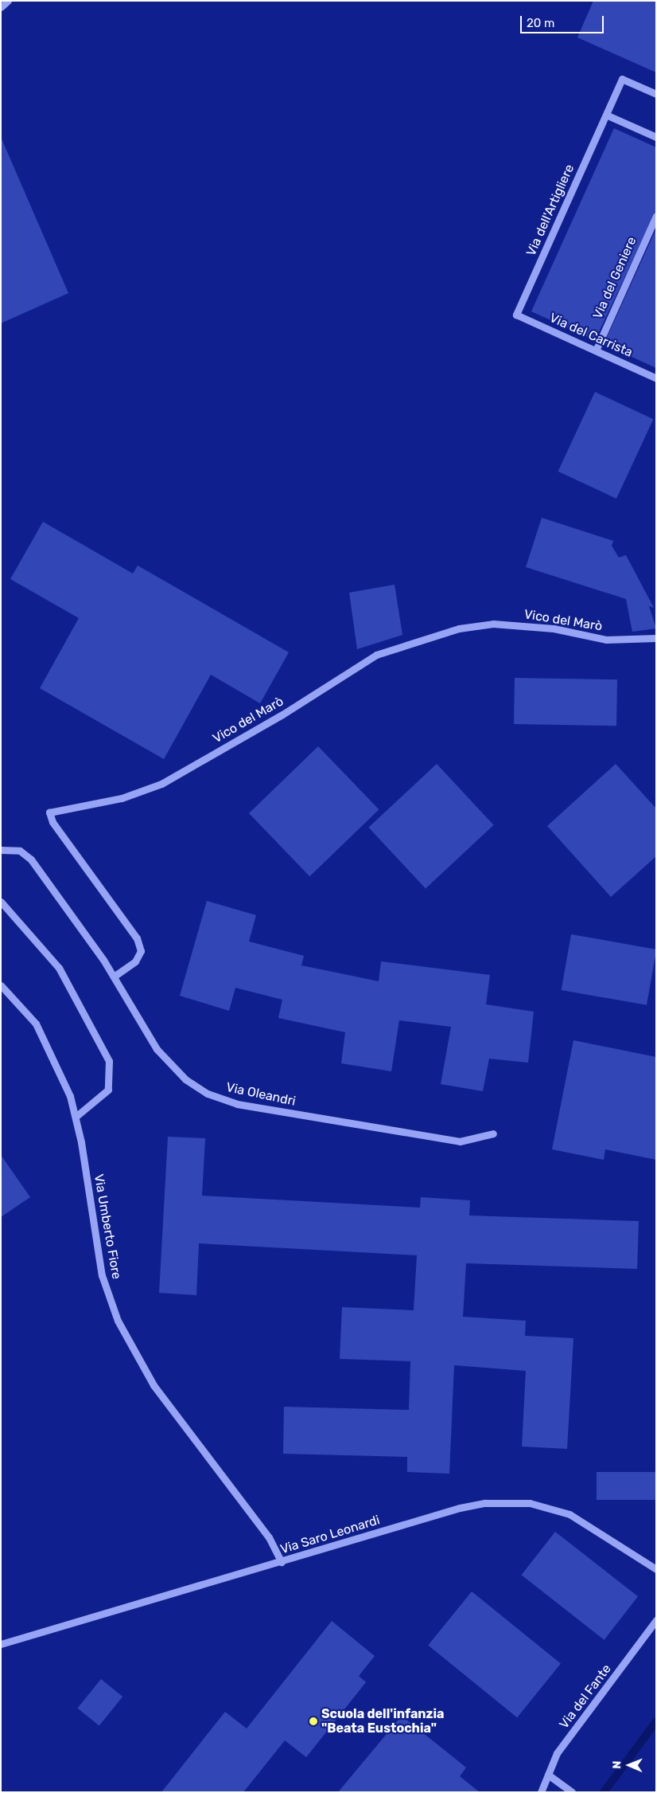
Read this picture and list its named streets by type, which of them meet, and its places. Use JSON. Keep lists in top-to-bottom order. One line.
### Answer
{"streets":{"street":["Via dell'Artigliere","Via del Geniere","Via del Carrista","Vico del Marò","Via Oleandri","Via Umberto Fiore","Via Saro Leonardi","Via del Fante"]},"crossings":[["Via dell'Artigliere","Via del Carrista"],["Via del Geniere","Via del Carrista"],["Vico del Marò","Via Oleandri"],["Via Umberto Fiore","Via Saro Leonardi"]],"places":["Scuola dell'infanzia \"Beata Eustochia\""],"scale_bar":"20 m","north":"left"}
